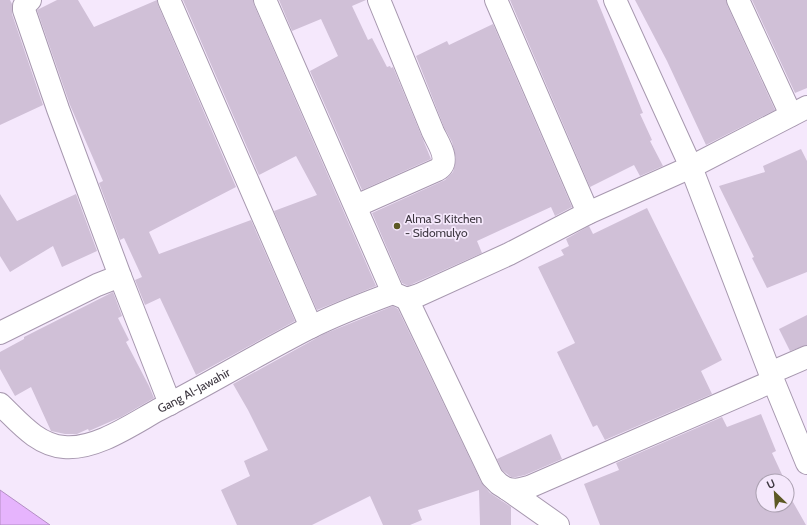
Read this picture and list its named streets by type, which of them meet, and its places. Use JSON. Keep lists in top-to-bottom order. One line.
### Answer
{"streets":{"street":["Gang Al-Jawahir"]},"places":["Alma S Kitchen - Sidomulyo"],"north":"top left"}
